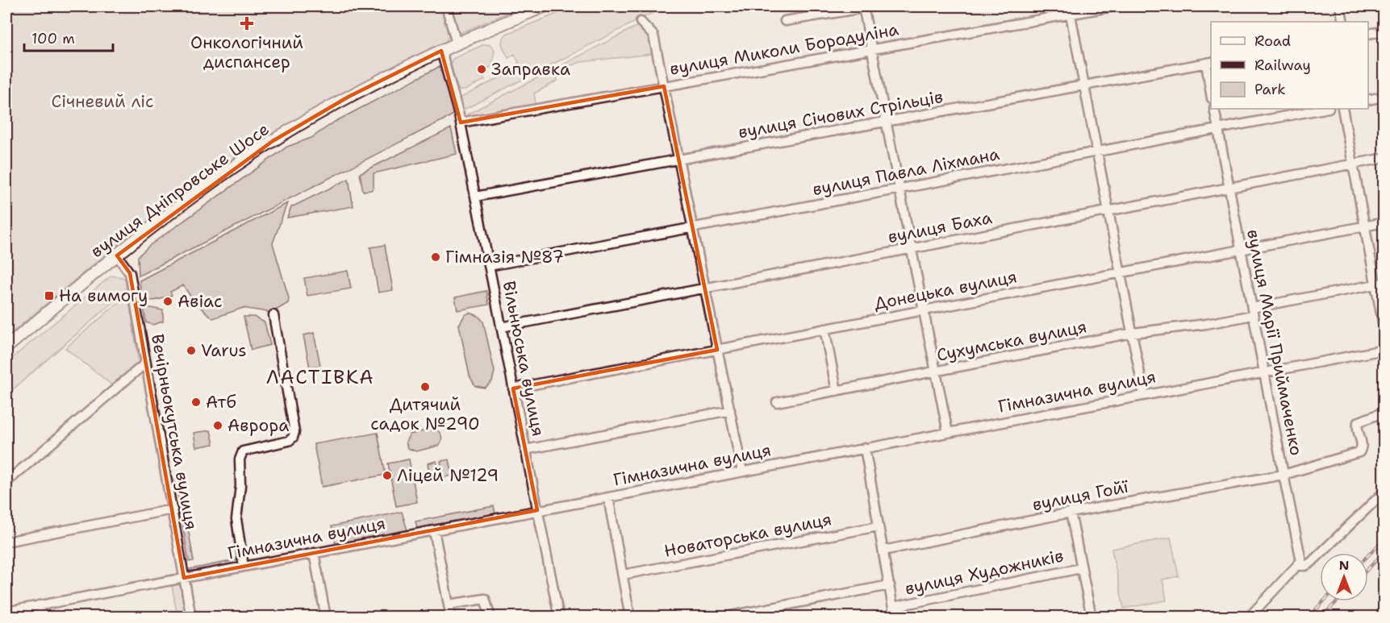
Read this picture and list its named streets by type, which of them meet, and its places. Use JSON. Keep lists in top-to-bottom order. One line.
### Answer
{"streets":{"main road":["вулиця Дніпровське Шосе"],"street":["вулиця Миколи Бородуліна","вулиця Січових Стрільців","вулиця Павла Ліхмана","вулиця Баха","Донецька вулиця","Сухумська вулиця","вулиця Марії Приймаченко","Вільнюська вулиця","Гімназична вулиця","Вечірньокутська вулиця","вулиця Гойї","Новаторська вулиця","вулиця Художників"]},"crossings":[["вулиця Миколи Бородуліна","Вільнюська вулиця"],["вулиця Січових Стрільців","Вільнюська вулиця"],["вулиця Павла Ліхмана","вулиця Марії Приймаченко"],["вулиця Павла Ліхмана","Вільнюська вулиця"],["вулиця Дніпровське Шосе","Вільнюська вулиця"],["вулиця Дніпровське Шосе","Вечірньокутська вулиця"],["вулиця Баха","вулиця Марії Приймаченко"],["вулиця Баха","Вільнюська вулиця"],["Донецька вулиця","вулиця Марії Приймаченко"],["Донецька вулиця","Вільнюська вулиця"],["Сухумська вулиця","вулиця Марії Приймаченко"],["вулиця Марії Приймаченко","Гімназична вулиця"],["вулиця Марії Приймаченко","вулиця Гойї"],["Вільнюська вулиця","Гімназична вулиця"],["Гімназична вулиця","Вечірньокутська вулиця"]],"districts":["ЛАСТІВКА"],"parks":["Січневий ліс"],"places":{"health":["Онкологічний диспансер"],"other":["Заправка","Гімназія №87","Авіас","Varus","Дитячий садок №290","Атб","Аврора","Ліцей №129"],"transit":["На вимогу"]},"legend":["Road","Railway","Park"],"scale_bar":"100 m","north":"top"}
